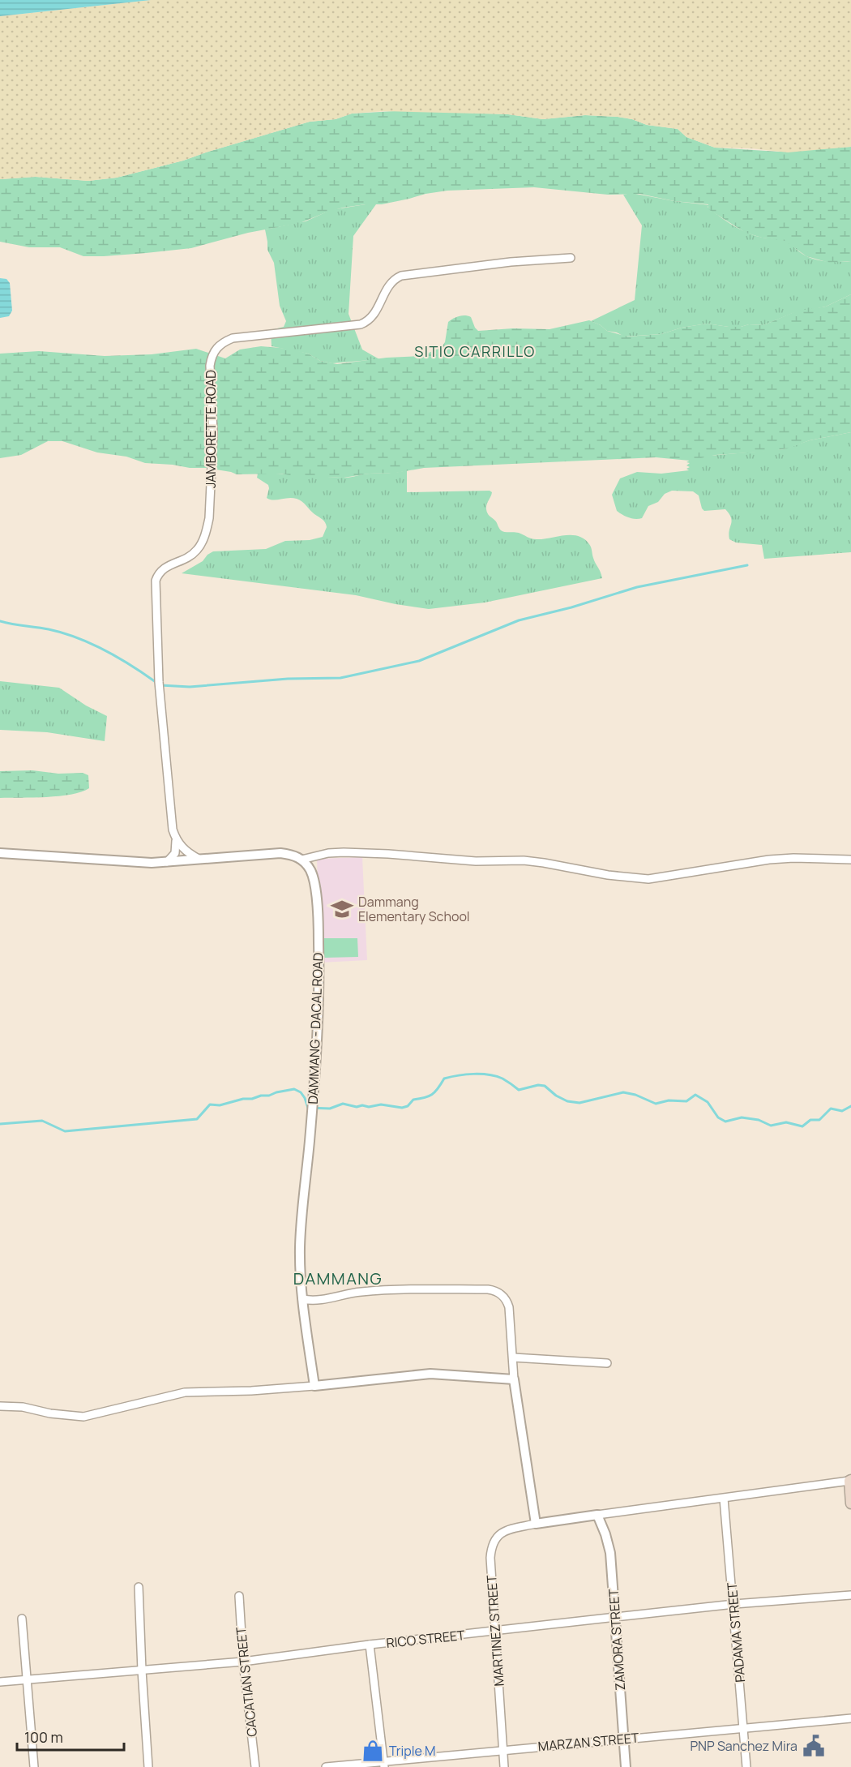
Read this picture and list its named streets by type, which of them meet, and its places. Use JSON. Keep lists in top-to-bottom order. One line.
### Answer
{"streets":{"street":["JAMBORETTE ROAD","DAMMANG - DACAL ROAD","MARTINEZ STREET","PADAMA STREET","RICO STREET","ZAMORA STREET","CACATIAN STREET","MARZAN STREET"]},"crossings":[["MARTINEZ STREET","RICO STREET"],["MARTINEZ STREET","MARZAN STREET"],["PADAMA STREET","RICO STREET"],["PADAMA STREET","MARZAN STREET"],["RICO STREET","ZAMORA STREET"],["RICO STREET","CACATIAN STREET"],["ZAMORA STREET","MARZAN STREET"]],"districts":["SITIO CARRILLO","DAMMANG"],"places":{"school or university":["Dammang Elementary School"],"public building":["PNP Sanchez Mira"],"shop":["Triple M"]},"scale_bar":"100 m"}
